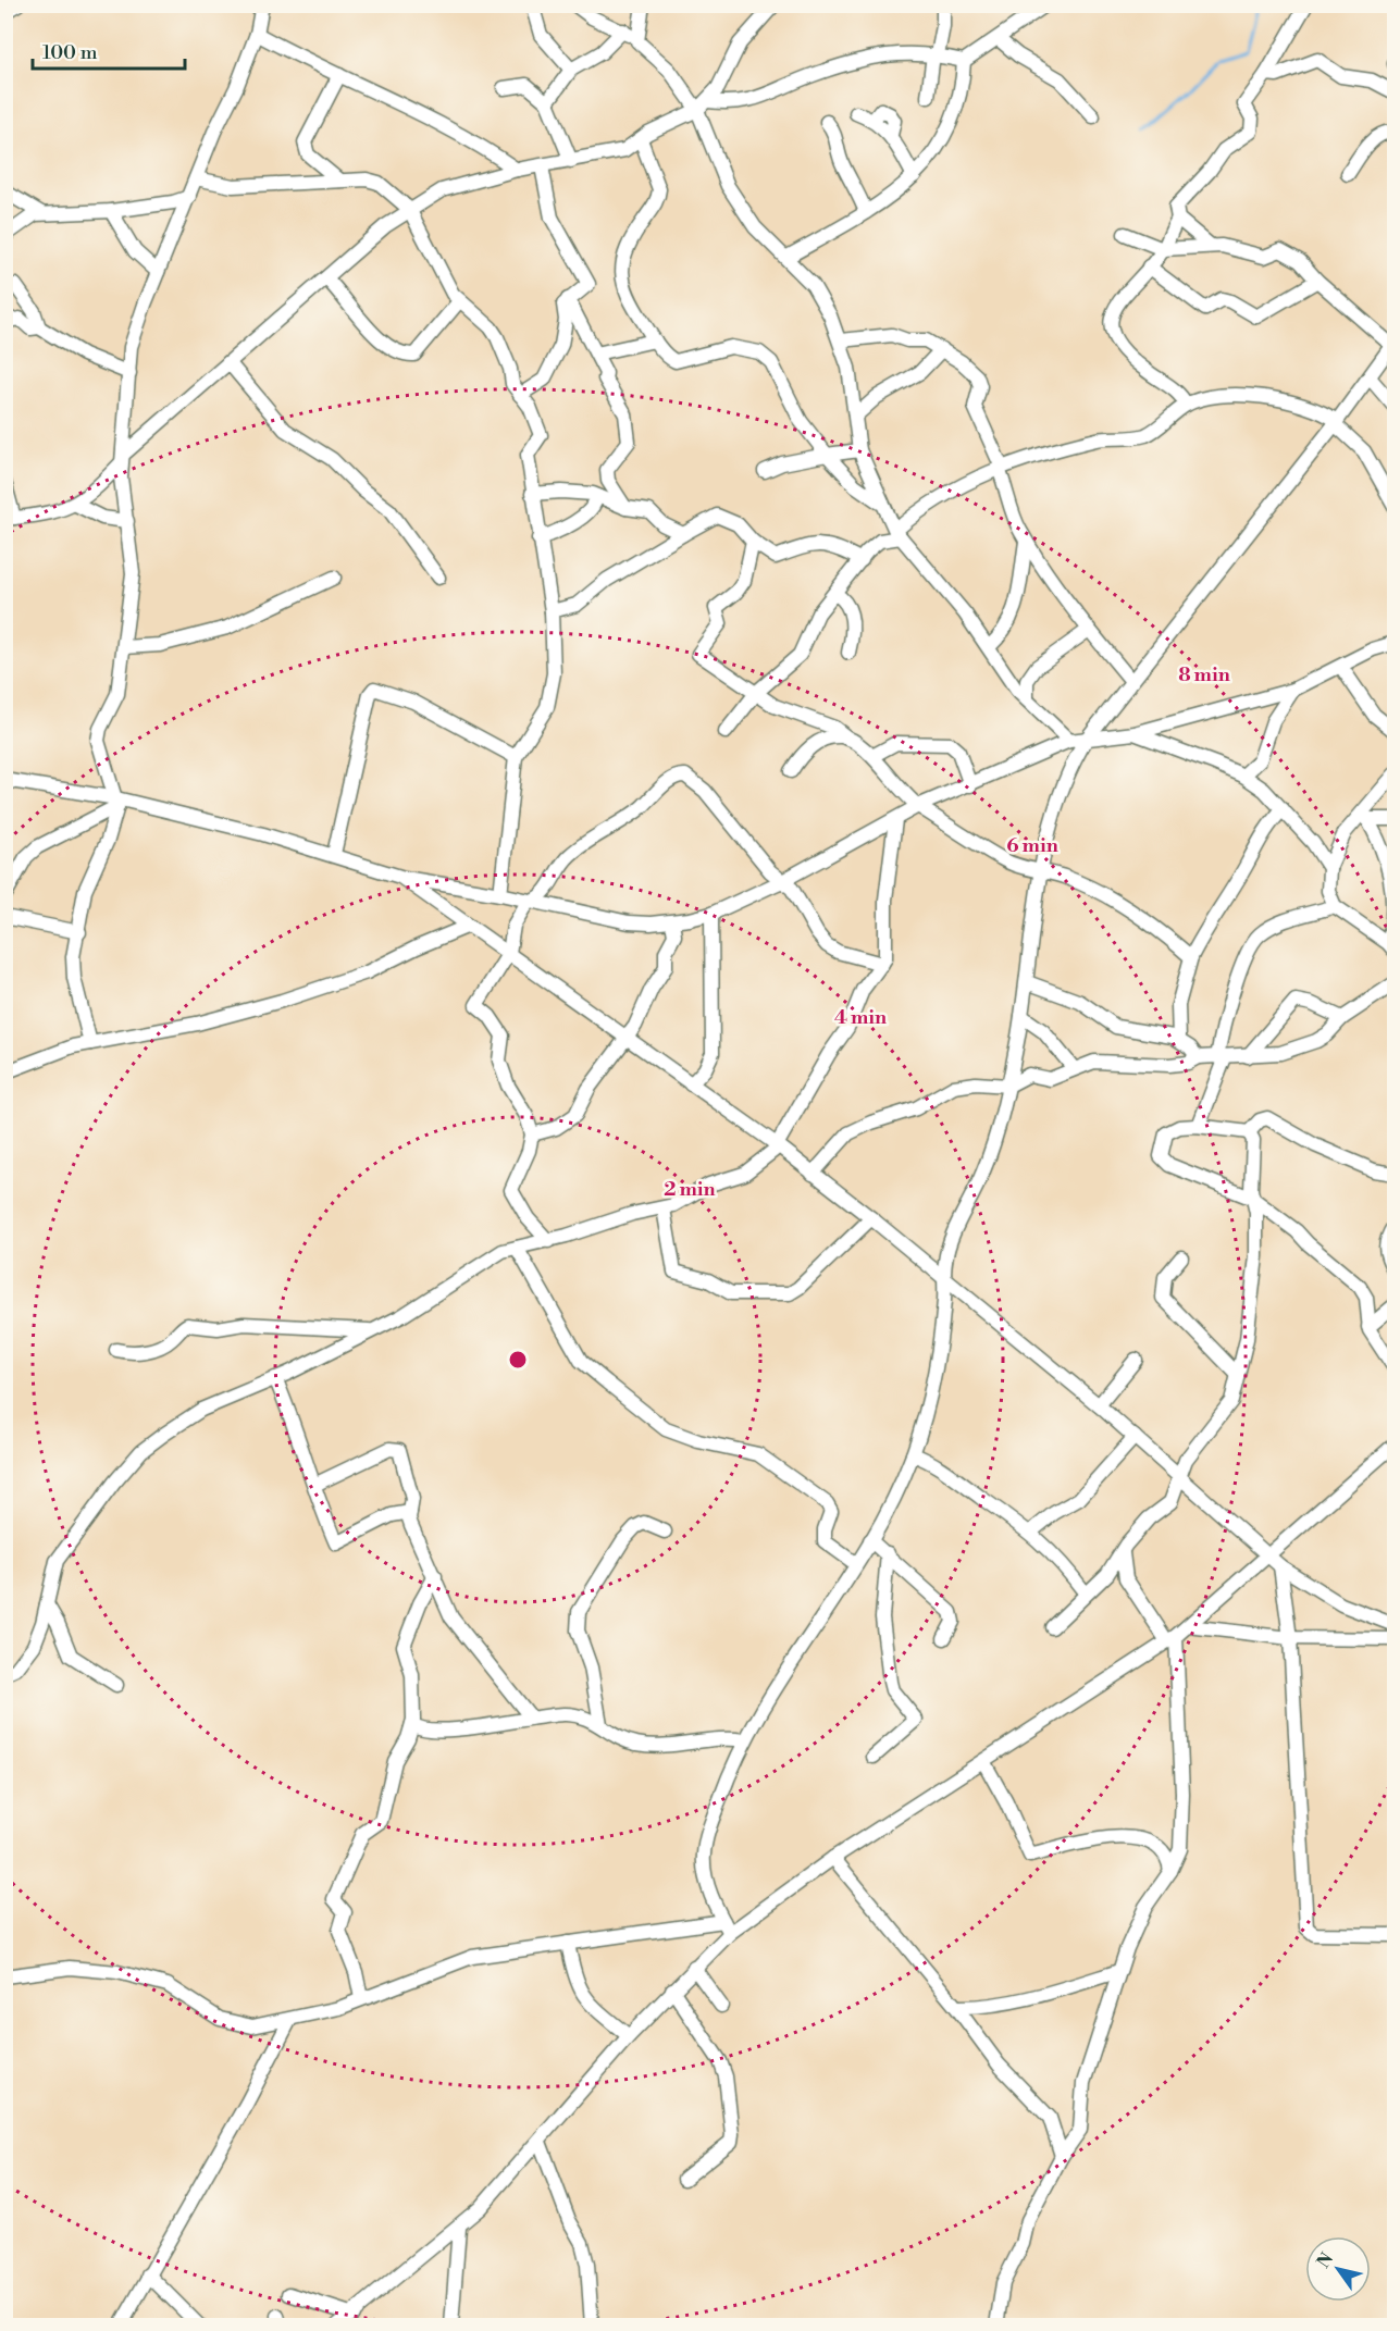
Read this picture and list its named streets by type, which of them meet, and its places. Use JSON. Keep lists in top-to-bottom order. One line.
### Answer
{"scale_bar":"100 m","north":"top left","rings":["8 min","6 min","4 min","2 min"]}
